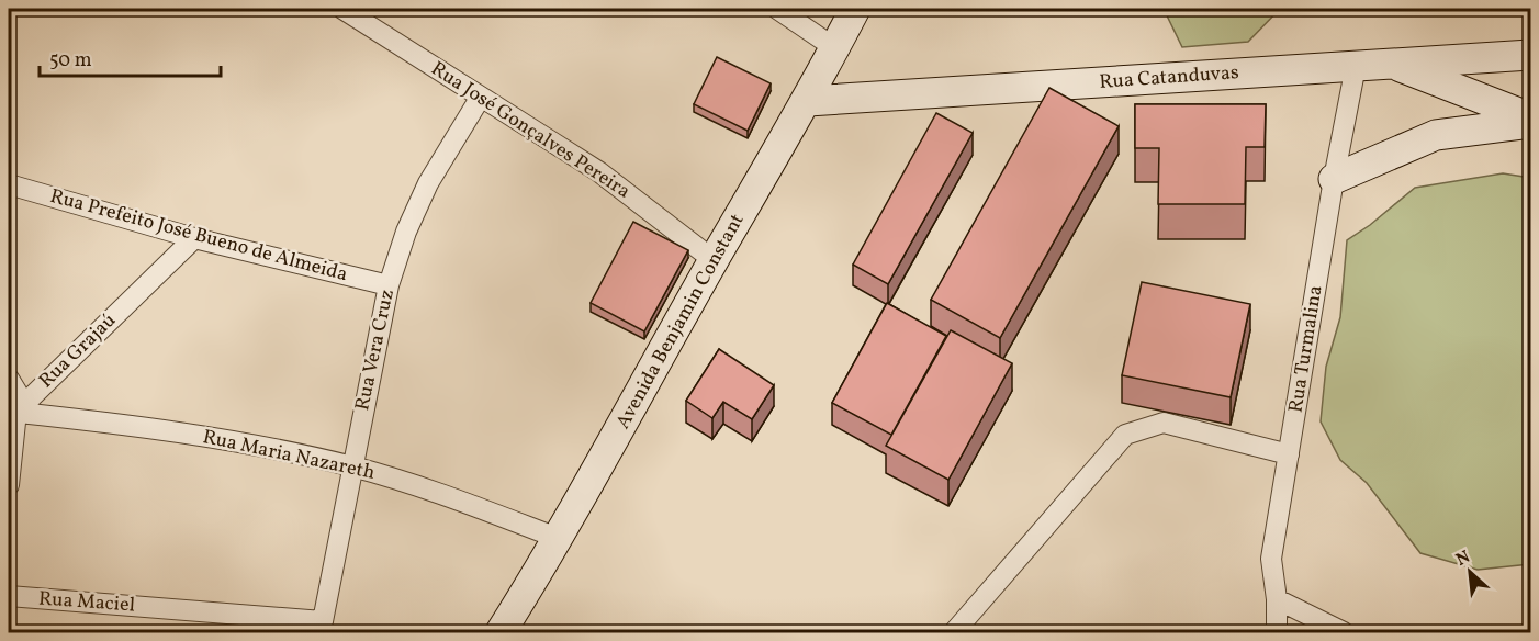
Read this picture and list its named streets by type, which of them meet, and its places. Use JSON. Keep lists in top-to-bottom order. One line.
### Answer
{"streets":{"main road":["Rua Catanduvas","Avenida Benjamin Constant"],"street":["Rua José Gonçalves Pereira","Rua Prefeito José Bueno de Almeida","Rua Turmalina","Rua Vera Cruz","Rua Grajaú","Rua Maria Nazareth","Rua Maciel"]},"crossings":[["Rua Catanduvas","Avenida Benjamin Constant"],["Rua Catanduvas","Rua Turmalina"],["Rua José Gonçalves Pereira","Avenida Benjamin Constant"],["Rua José Gonçalves Pereira","Rua Vera Cruz"],["Rua Prefeito José Bueno de Almeida","Rua Vera Cruz"],["Rua Prefeito José Bueno de Almeida","Rua Grajaú"],["Avenida Benjamin Constant","Rua Maria Nazareth"],["Rua Vera Cruz","Rua Maria Nazareth"],["Rua Vera Cruz","Rua Maciel"],["Rua Grajaú","Rua Maria Nazareth"]],"scale_bar":"50 m","north":"top left"}
